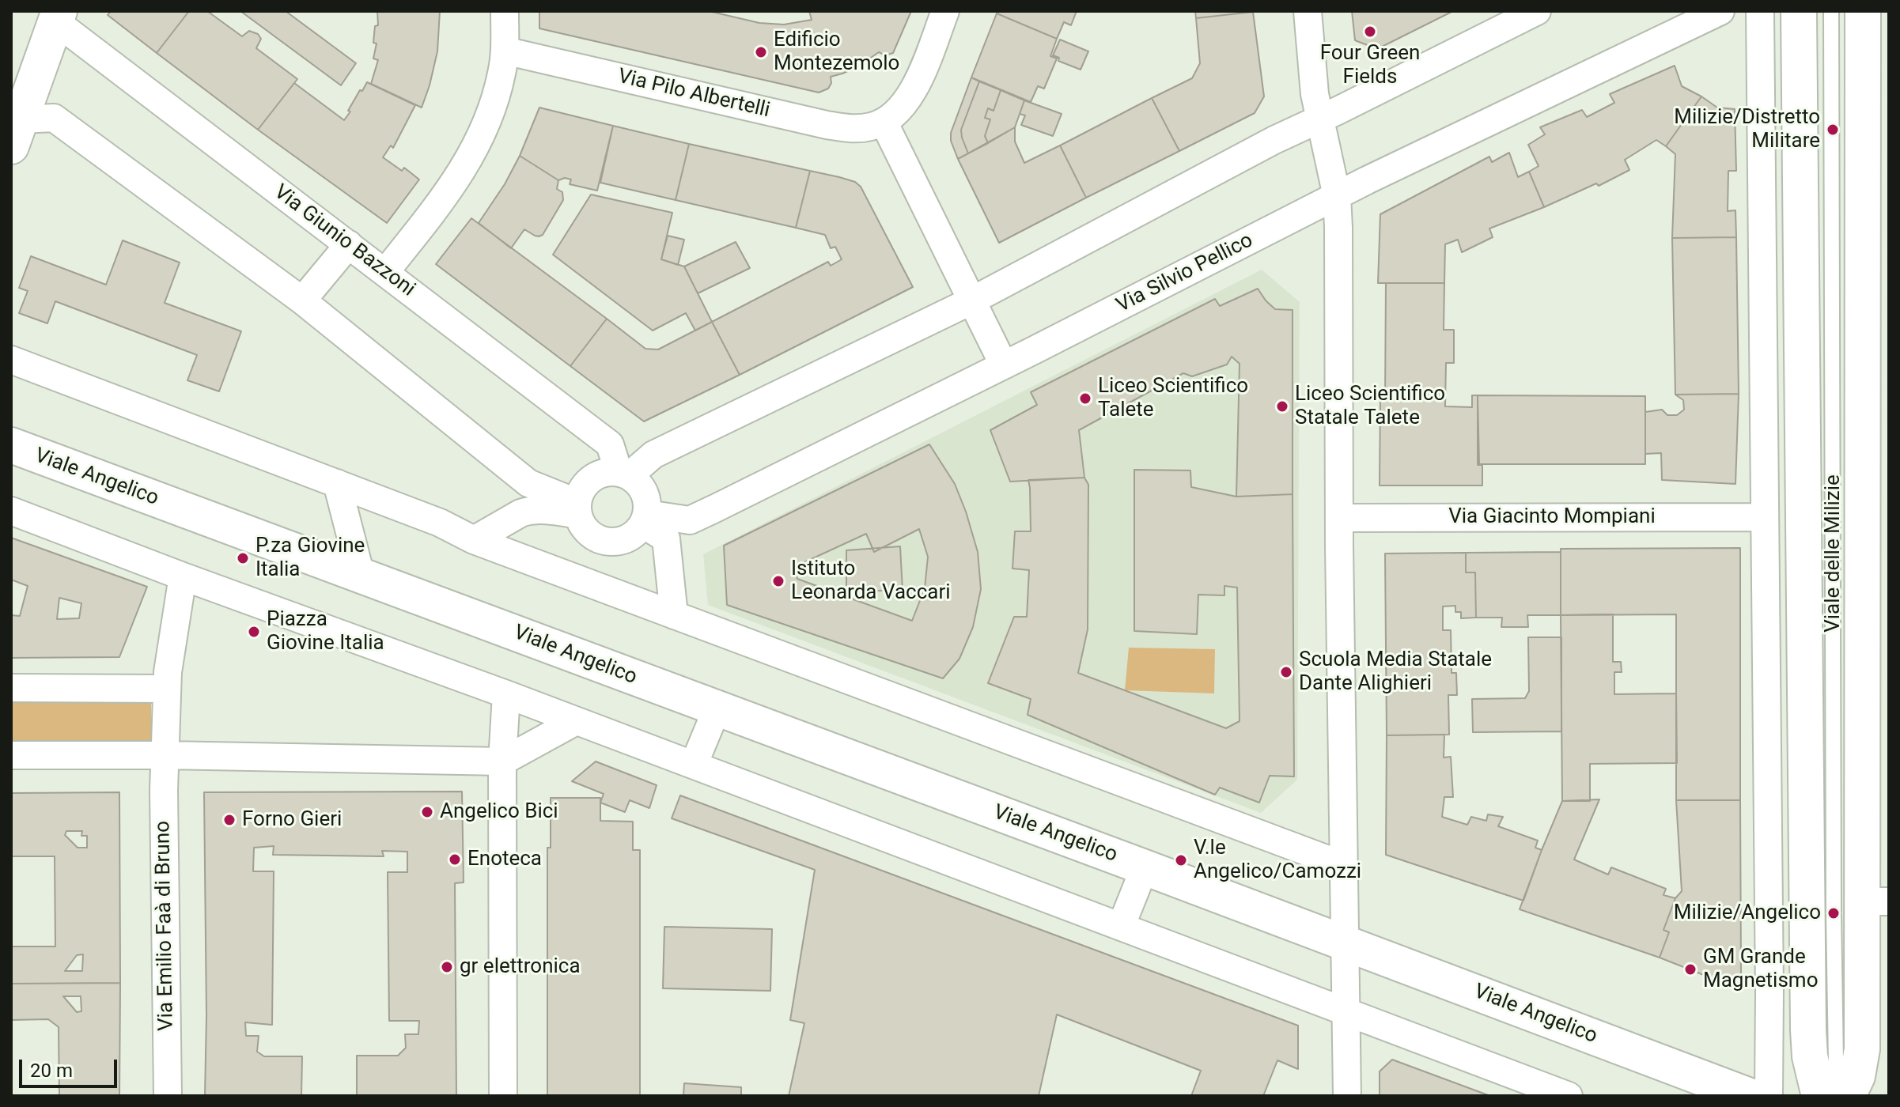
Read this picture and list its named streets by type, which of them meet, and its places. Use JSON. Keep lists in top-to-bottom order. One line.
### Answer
{"streets":{"street":["Via Pilo Albertelli","Via Giunio Bazzoni","Via Silvio Pellico","Viale Angelico","Via Giacinto Mompiani","Viale delle Milizie","Via Emilio Faà di Bruno"]},"crossings":[["Via Giunio Bazzoni","Via Silvio Pellico"]],"places":["Four Green Fields","Edificio Montezemolo","Milizie/Distretto Militare","Liceo Scientifico Talete","Liceo Scientifico Statale Talete","P.za Giovine Italia","Istituto Leonarda Vaccari","Piazza Giovine Italia","Scuola Media Statale Dante Alighieri","Angelico Bici","Forno Gieri","Enoteca","V.le Angelico/Camozzi","Milizie/Angelico","gr elettronica","GM Grande Magnetismo"],"scale_bar":"20 m"}
